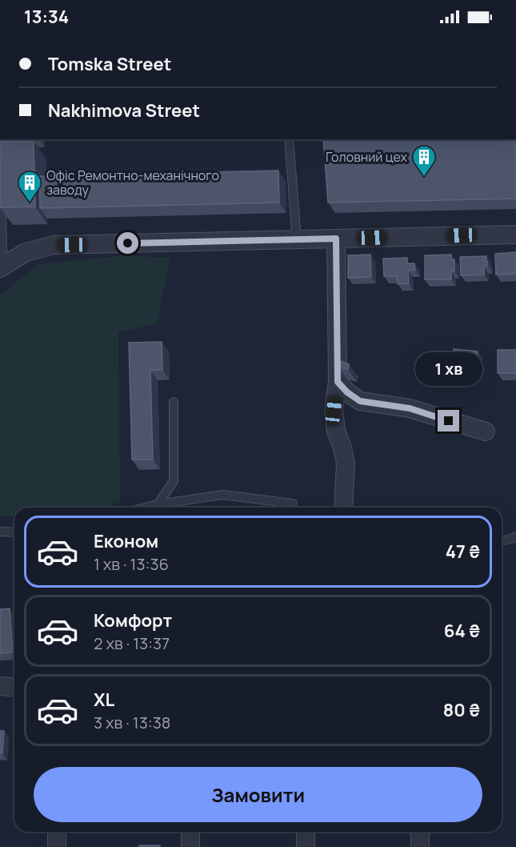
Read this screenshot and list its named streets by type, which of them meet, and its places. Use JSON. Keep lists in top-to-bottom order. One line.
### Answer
{"places":{"building":["Головний цех","Офіс Ремонтно-механічного заводу"]},"page":{"status":"13:34","banner":["Tomska Street","Nakhimova Street"],"bubble":"1 хв","list":[{"name":"Економ","note":"1 хв · 13:36","value":"47 ₴"},{"name":"Комфорт","note":"2 хв · 13:37","value":"64 ₴"},{"name":"XL","note":"3 хв · 13:38","value":"80 ₴"}],"buttons":"Замовити"}}
